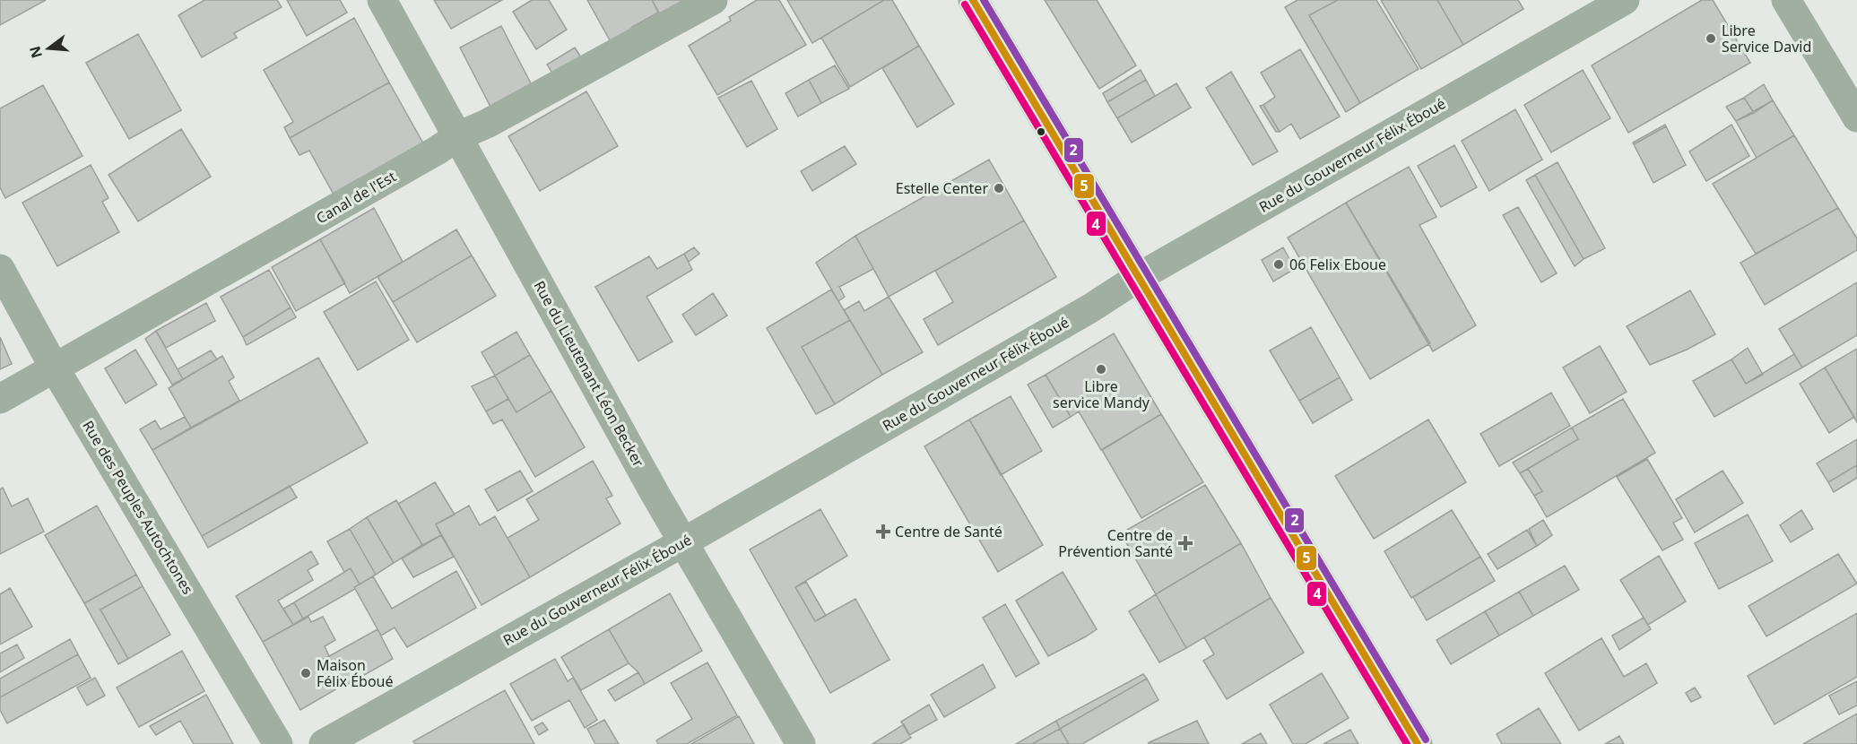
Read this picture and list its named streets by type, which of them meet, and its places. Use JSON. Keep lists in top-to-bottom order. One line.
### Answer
{"streets":{"street":["Rue du Gouverneur Félix Éboué","Canal de l'Est","Rue du Lieutenant Léon Becker","Rue des Peuples Autochtones"]},"crossings":[["Rue du Gouverneur Félix Éboué","Rue du Lieutenant Léon Becker"],["Canal de l'Est","Rue du Lieutenant Léon Becker"],["Canal de l'Est","Rue des Peuples Autochtones"]],"places":{"other":["Libre Service David","Estelle Center","06 Felix Eboue","Libre service Mandy","Maison Félix Éboué"],"health":["Centre de Santé","Centre de Prévention Santé"]},"lines":["transit line 5","transit line 2","transit line 4"],"north":"left"}
